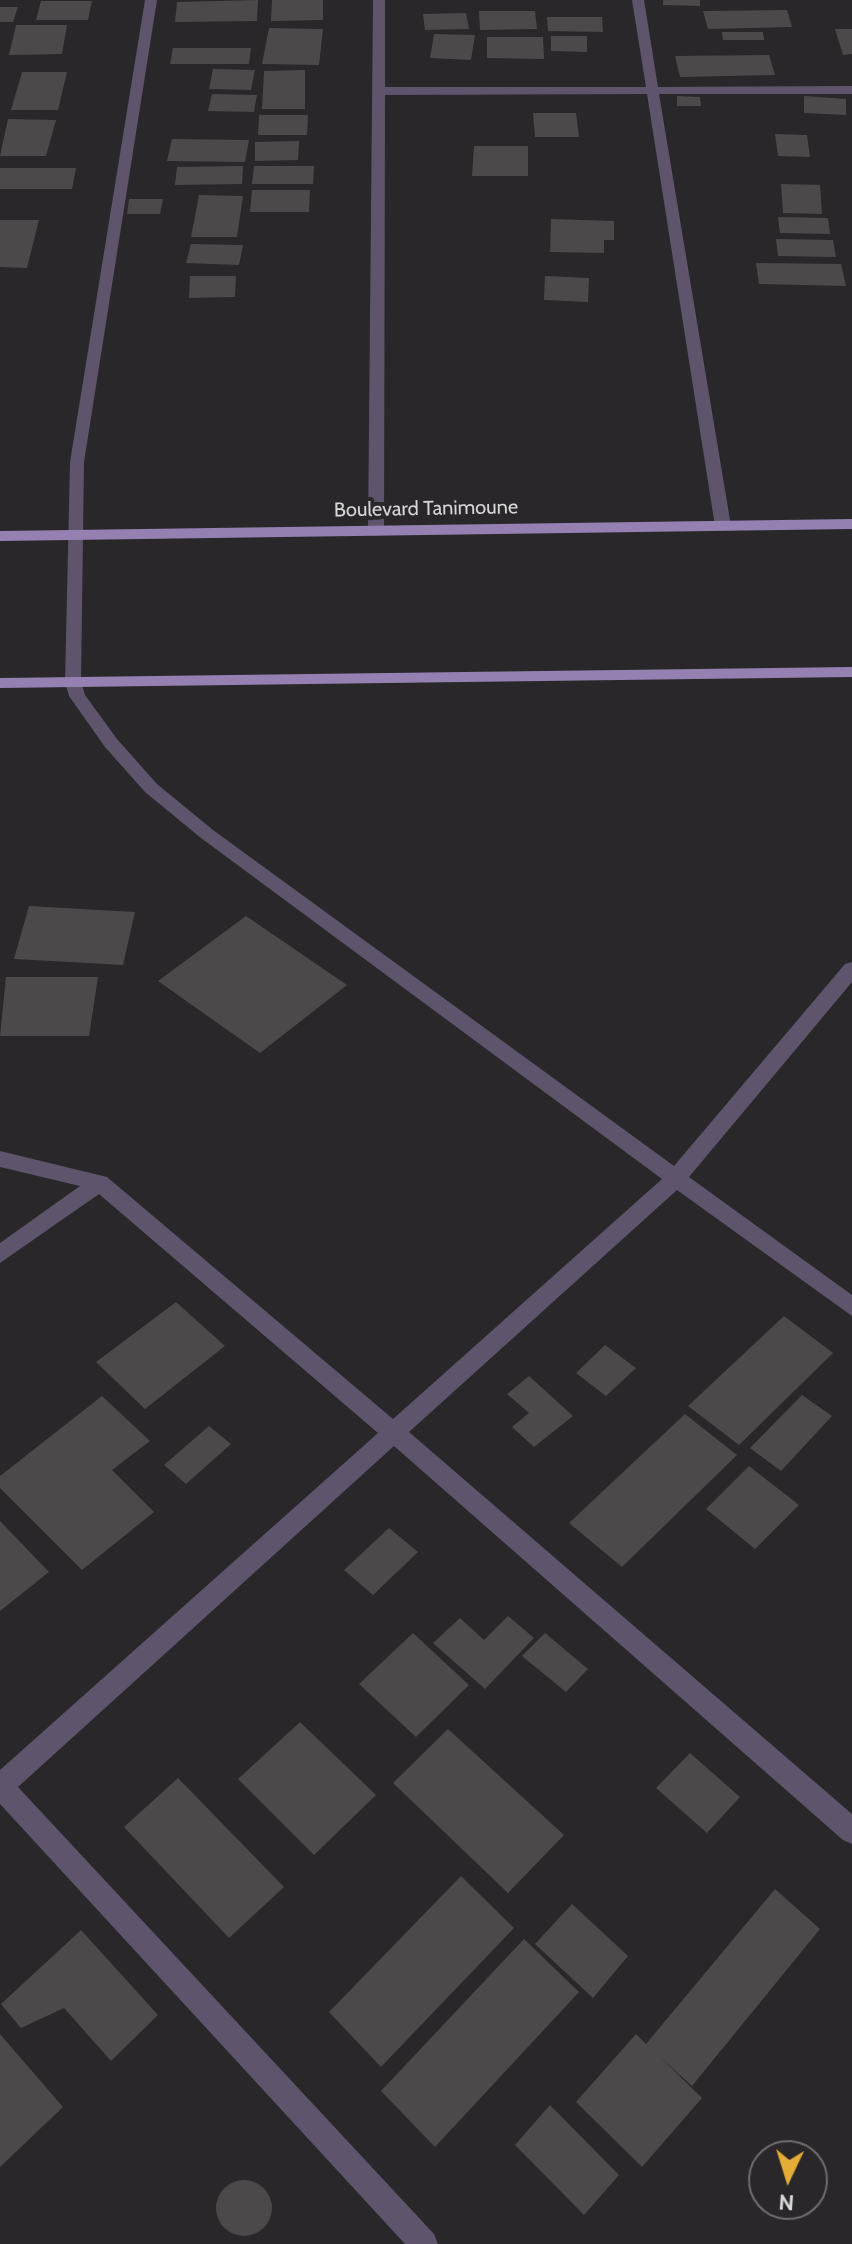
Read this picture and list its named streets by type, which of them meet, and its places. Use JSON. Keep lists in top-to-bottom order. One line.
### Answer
{"streets":{"main road":["Boulevard Tanimoune"]},"north":"bottom"}
